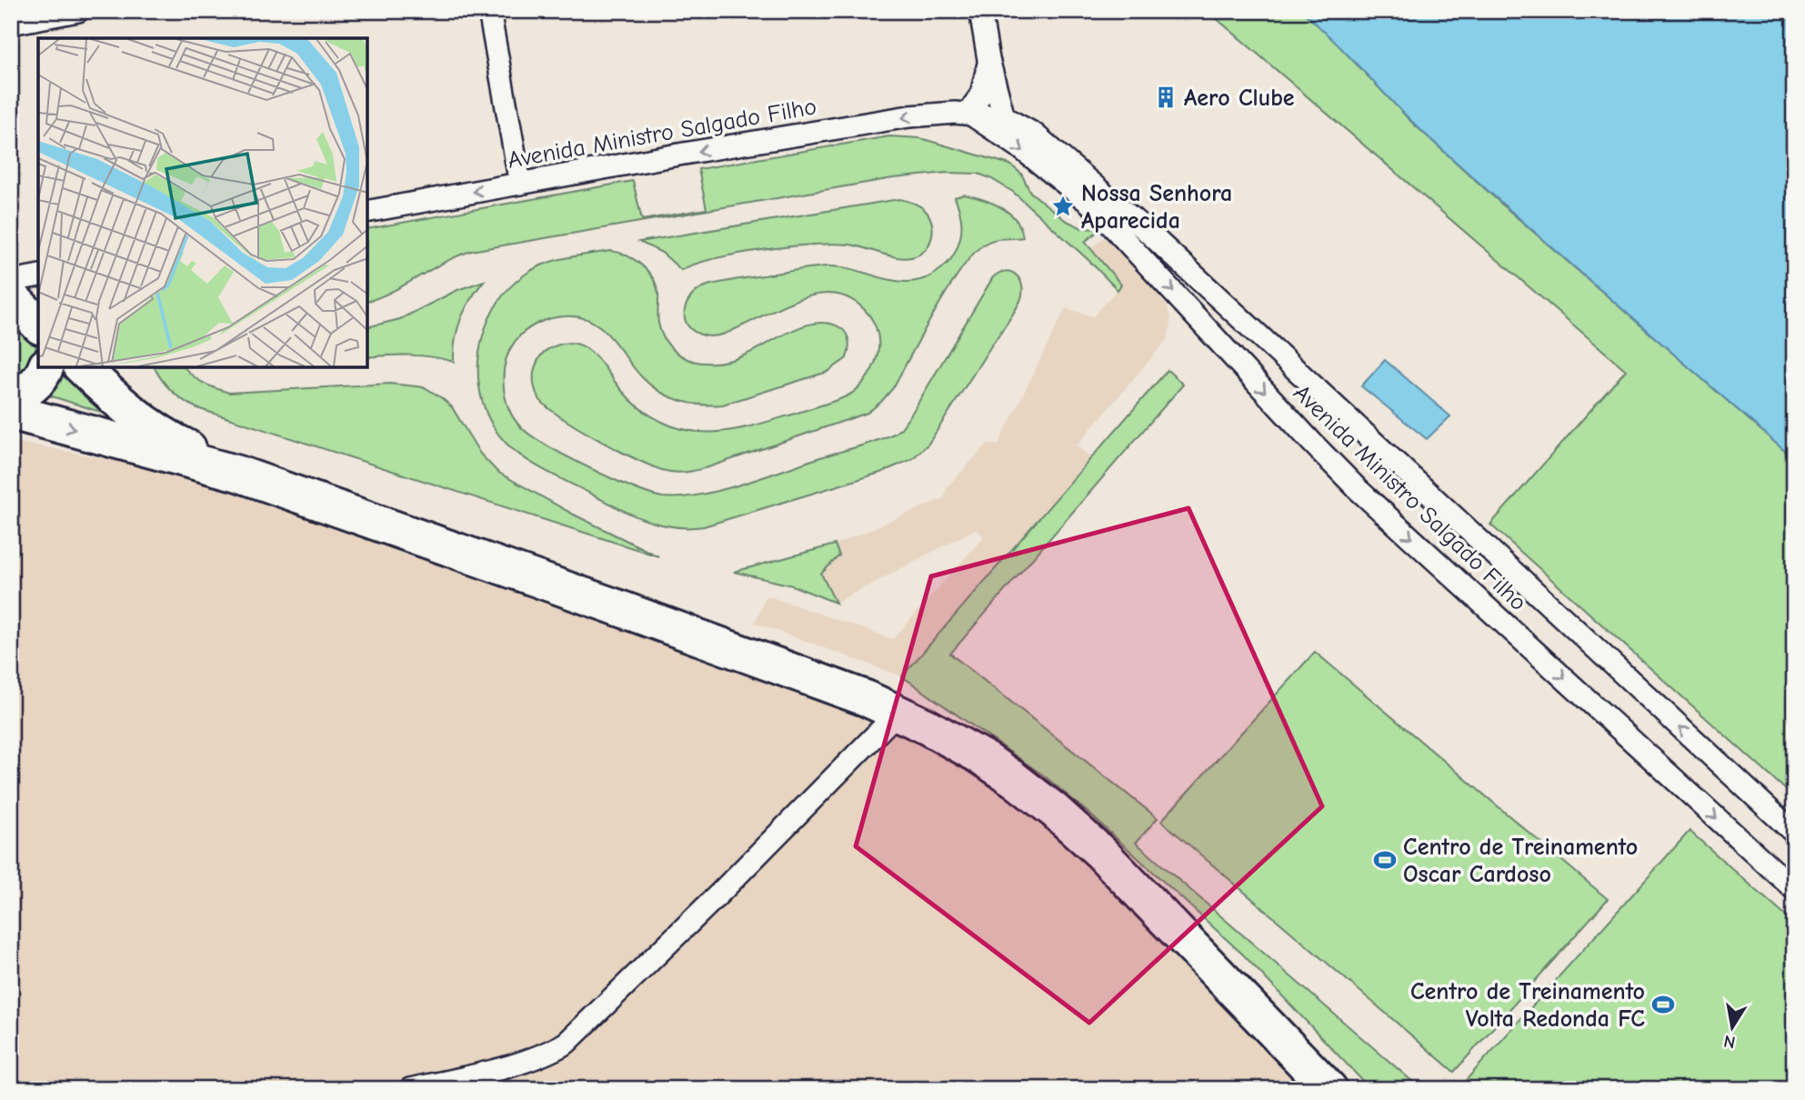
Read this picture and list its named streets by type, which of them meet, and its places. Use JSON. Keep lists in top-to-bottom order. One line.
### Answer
{"streets":{"street":["Avenida Ministro Salgado Filho"]},"places":{"building":["Aero Clube"],"place":["Nossa Senhora Aparecida"],"sports":["Centro de Treinamento Oscar Cardoso","Centro de Treinamento Volta Redonda FC"]},"north":"bottom"}
